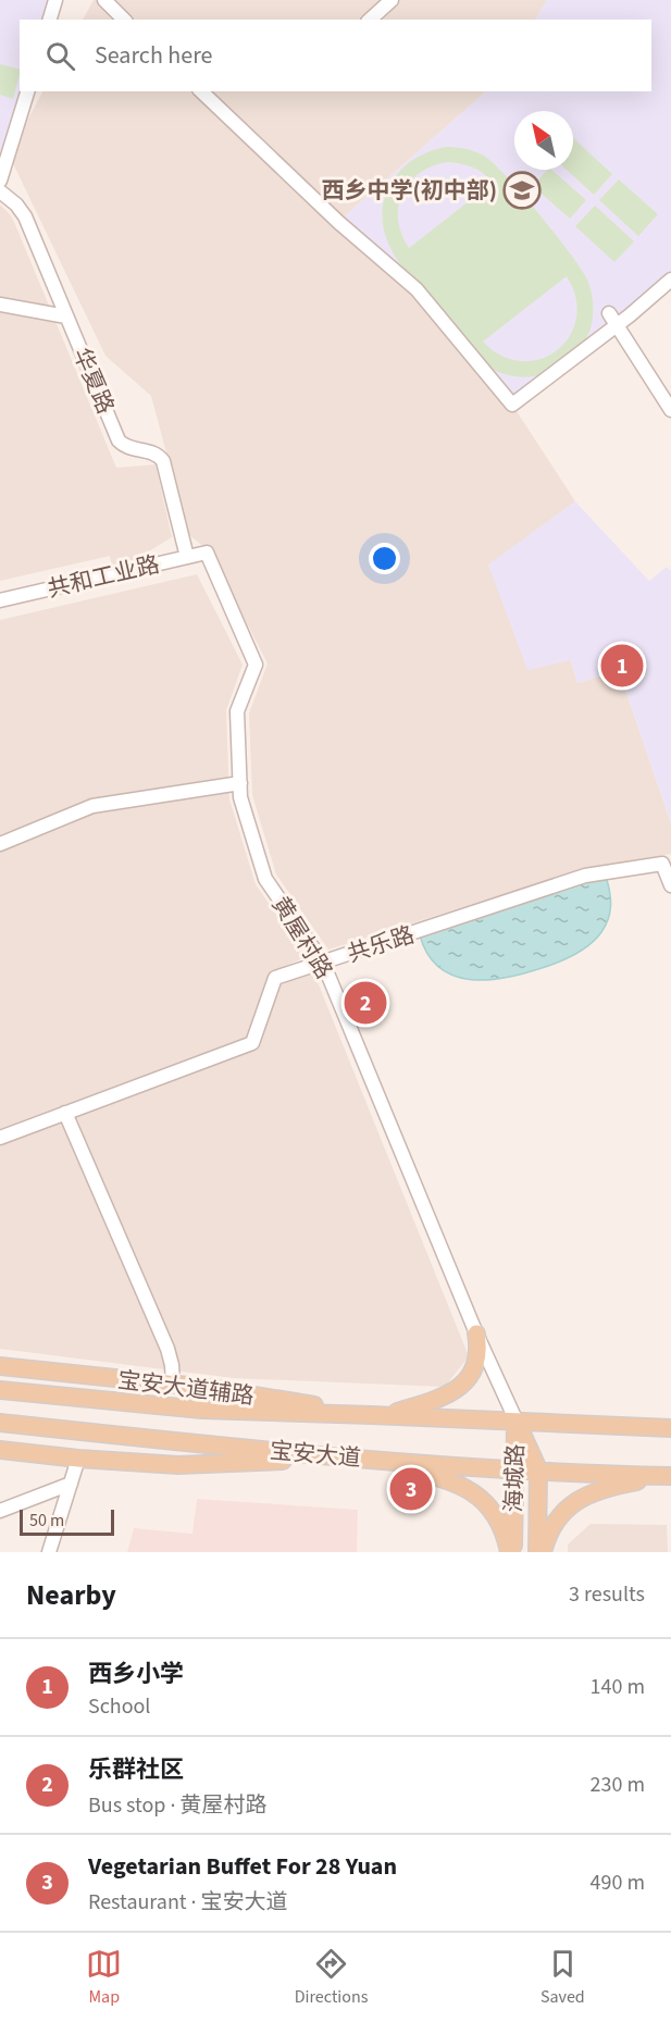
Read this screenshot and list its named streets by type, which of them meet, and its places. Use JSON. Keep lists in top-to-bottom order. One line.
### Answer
{"streets":{"main road":["宝安大道辅路","宝安大道","海城路"],"street":["华夏路","共和工业路","黄屋村路","共乐路"]},"crossings":[["华夏路","共和工业路"],["共和工业路","黄屋村路"],["黄屋村路","共乐路"],["黄屋村路","宝安大道"],["黄屋村路","海城路"],["宝安大道辅路","宝安大道"],["宝安大道","海城路"]],"places":{"school or university":["西乡中学(初中部)"]},"scale_bar":"50 m","north":"top left","page":{"search":"Search here","pins":["1","2","3"],"scale":"50 m","heading":["Nearby","3 results"],"list":[{"mark":"1","name":"西乡小学","note":"School","value":"140 m"},{"mark":"2","name":"乐群社区","note":"Bus stop · 黄屋村路","value":"230 m"},{"mark":"3","name":"Vegetarian Buffet For 28 Yuan","note":"Restaurant · 宝安大道","value":"490 m"}],"nav":["Map","Directions","Saved"]}}
